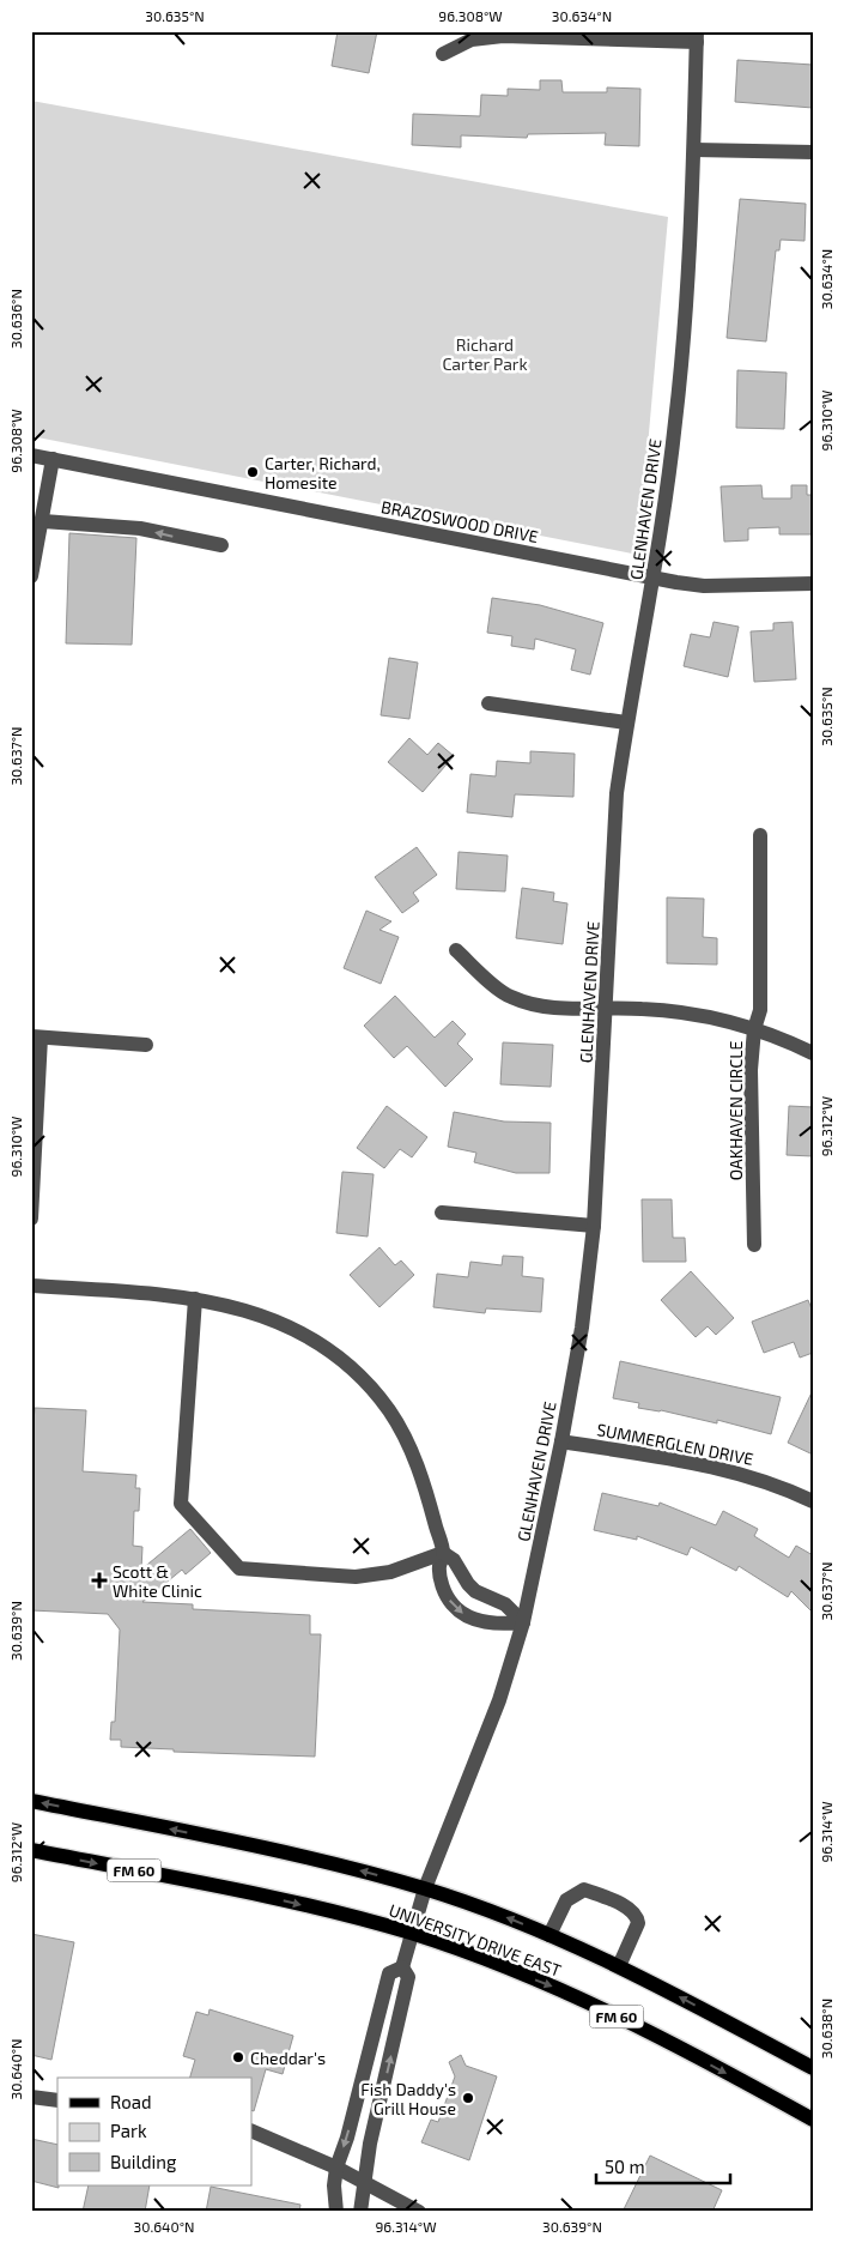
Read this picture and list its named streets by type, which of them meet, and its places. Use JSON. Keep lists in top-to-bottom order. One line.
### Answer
{"streets":{"main road":["FM 60","UNIVERSITY DRIVE EAST"],"street":["GLENHAVEN DRIVE","BRAZOSWOOD DRIVE","OAKHAVEN CIRCLE","SUMMERGLEN DRIVE"]},"crossings":[["GLENHAVEN DRIVE","BRAZOSWOOD DRIVE"],["GLENHAVEN DRIVE","SUMMERGLEN DRIVE"],["GLENHAVEN DRIVE","UNIVERSITY DRIVE EAST"]],"parks":["Richard Carter Park"],"places":{"other":["Carter, Richard, Homesite","Cheddar's","Fish Daddy's Grill House"],"health":["Scott & White Clinic"]},"legend":["Road","Park","Building"],"scale_bar":"50 m","coordinates":["30.635°N","96.308°W","30.634°N","30.636°N","96.310°W","30.637°N","96.312°W","30.639°N","96.314°W","30.638°N","30.640°N"]}
